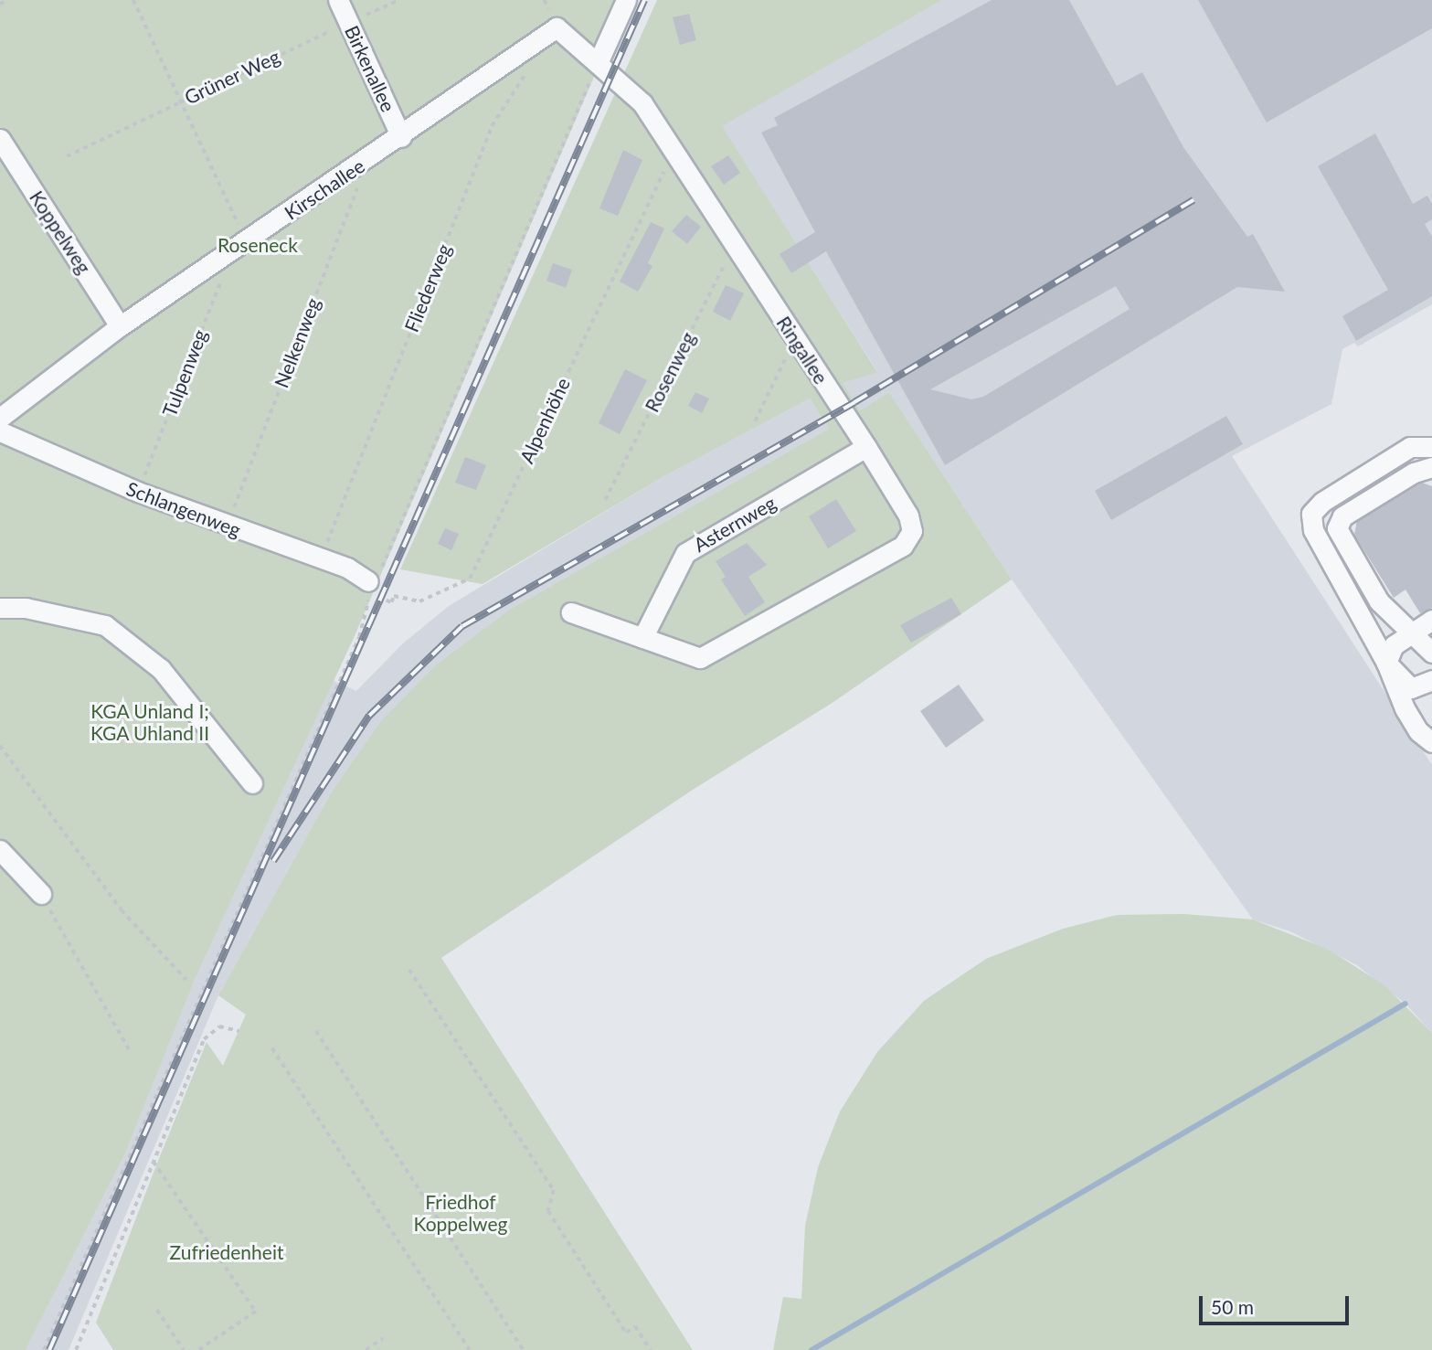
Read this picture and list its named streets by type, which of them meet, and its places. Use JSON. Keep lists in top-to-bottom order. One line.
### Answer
{"streets":{"street":["Birkenallee","Kirschallee","Koppelweg","Ringallee","Schlangenweg","Asternweg"],"path":["Grüner Weg","Fliederweg","Nelkenweg","Rosenweg","Tulpenweg","Alpenhöhe"]},"crossings":[["Birkenallee","Grüner Weg"],["Birkenallee","Kirschallee"],["Birkenallee","Ringallee"],["Kirschallee","Koppelweg"],["Kirschallee","Nelkenweg"],["Kirschallee","Ringallee"],["Kirschallee","Tulpenweg"],["Fliederweg","Schlangenweg"],["Nelkenweg","Schlangenweg"],["Ringallee","Rosenweg"],["Ringallee","Alpenhöhe"],["Ringallee","Asternweg"],["Tulpenweg","Schlangenweg"],["Alpenhöhe","Schlangenweg"]],"parks":["Roseneck","KGA Unland I; KGA Uhland II","Friedhof Koppelweg","Zufriedenheit"],"scale_bar":"50 m"}
